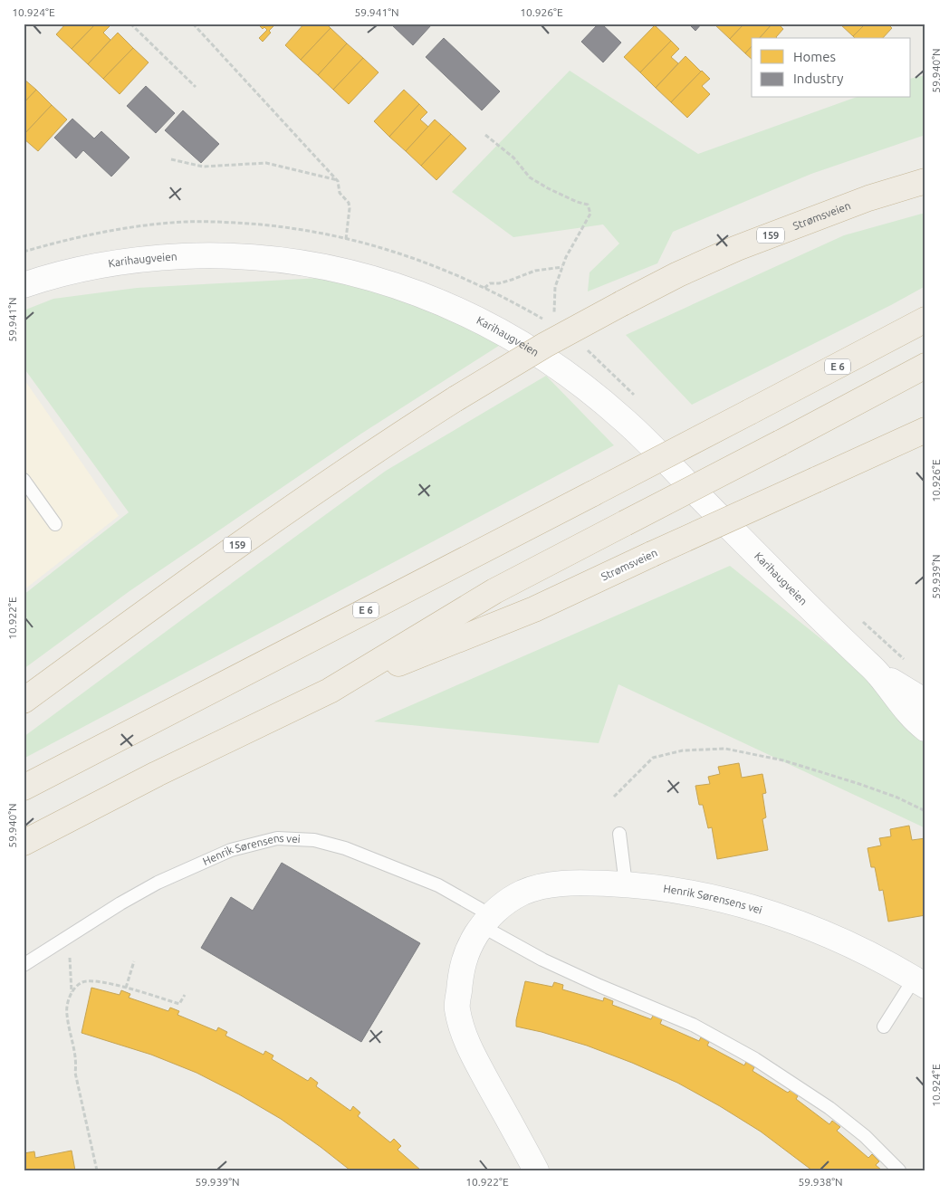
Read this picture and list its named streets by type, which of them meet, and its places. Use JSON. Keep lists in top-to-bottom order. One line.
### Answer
{"streets":{"highway":["Strømsveien","159","E 6"],"main road":["Karihaugveien","Henrik Sørensens vei"]},"legend":["Homes","Industry"],"coordinates":["10.924°E","59.941°N","10.926°E","59.940°N","59.939°N","10.922°E","59.938°N"]}
